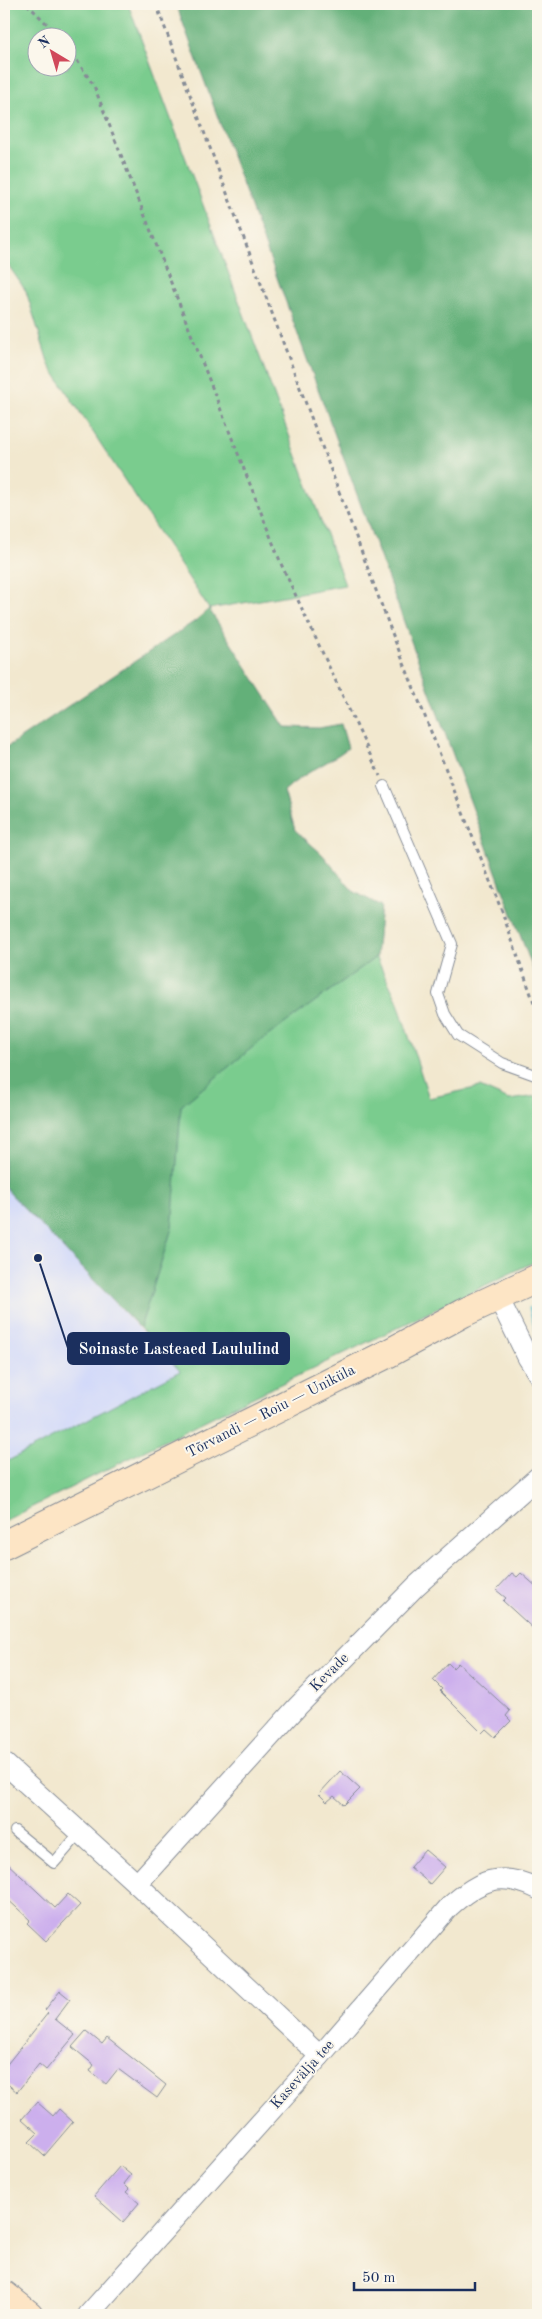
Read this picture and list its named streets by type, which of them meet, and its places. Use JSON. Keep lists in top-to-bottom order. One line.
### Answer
{"streets":{"street":["Tõrvandi — Roiu — Uniküla","Kevade","Kasevälja tee"]},"places":["Soinaste Lasteaed Laululind"],"scale_bar":"50 m","north":"top left"}
